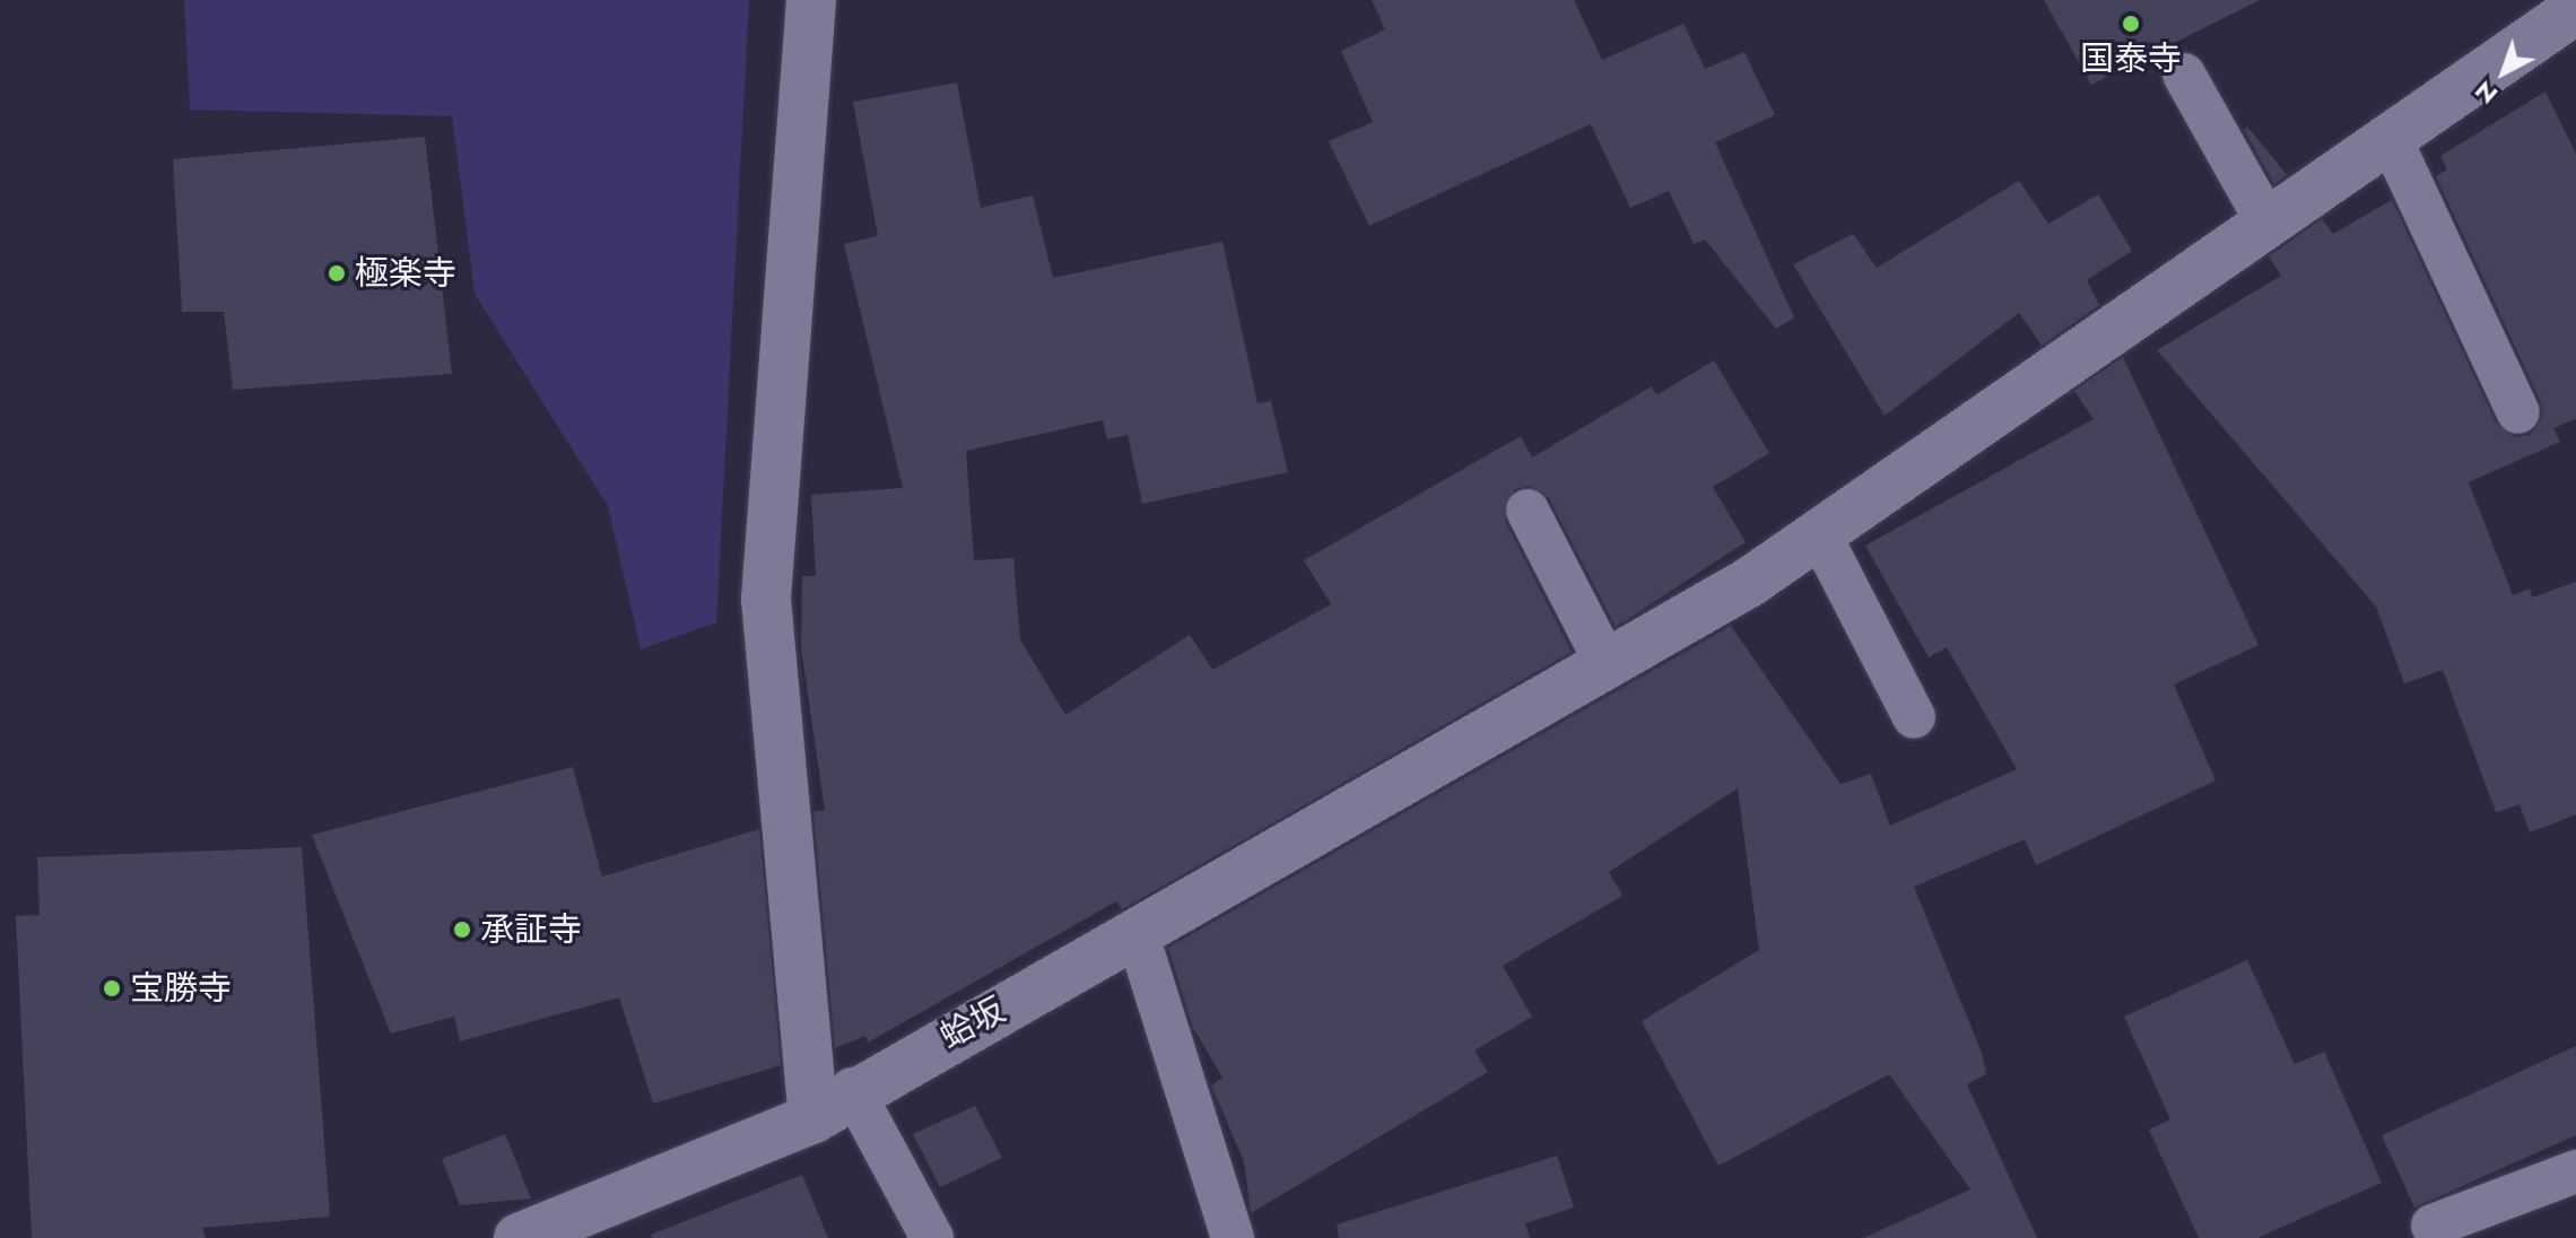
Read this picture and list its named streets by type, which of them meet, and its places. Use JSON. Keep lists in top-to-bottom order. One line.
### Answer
{"streets":{"street":["蛤坂"]},"places":["国泰寺","極楽寺","承証寺","宝勝寺"],"north":"bottom left"}
